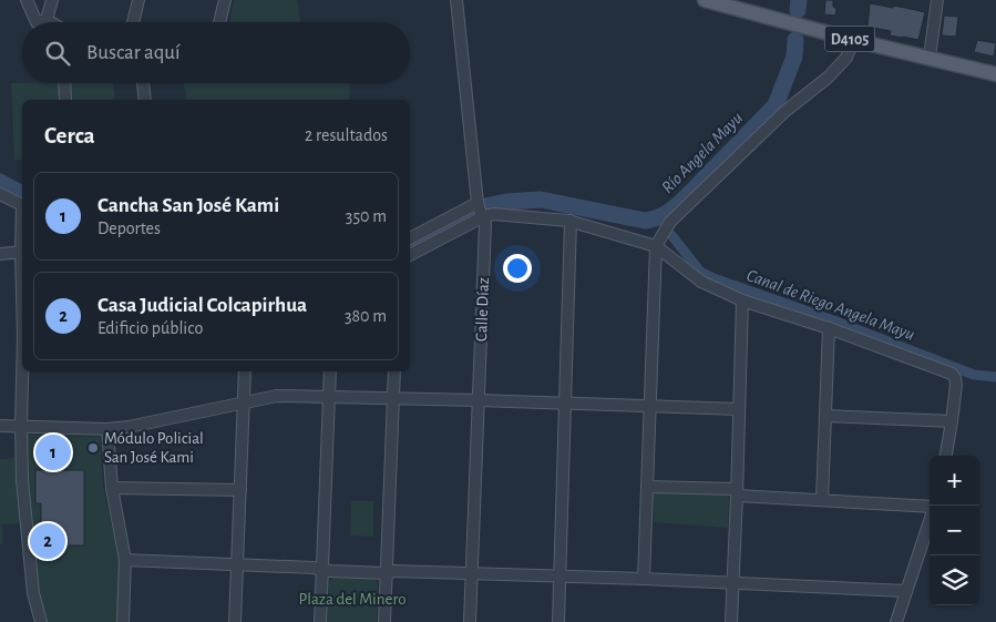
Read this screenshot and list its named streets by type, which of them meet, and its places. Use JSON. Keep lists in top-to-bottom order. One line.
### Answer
{"streets":{"main road":["D4105"],"street":["Calle Díaz"]},"water":["Río Angela Mayu","Canal de Riego Angela Mayu"],"parks":["Plaza del Minero"],"places":["Módulo Policial San José Kami"],"page":{"search":"Buscar aquí","heading":["Cerca","2 resultados"],"list":[{"mark":"1","name":"Cancha San José Kami","note":"Deportes","value":"350 m"},{"mark":"2","name":"Casa Judicial Colcapirhua","note":"Edificio público","value":"380 m"}],"pins":["1","2"],"map_buttons":["+","−"]}}
